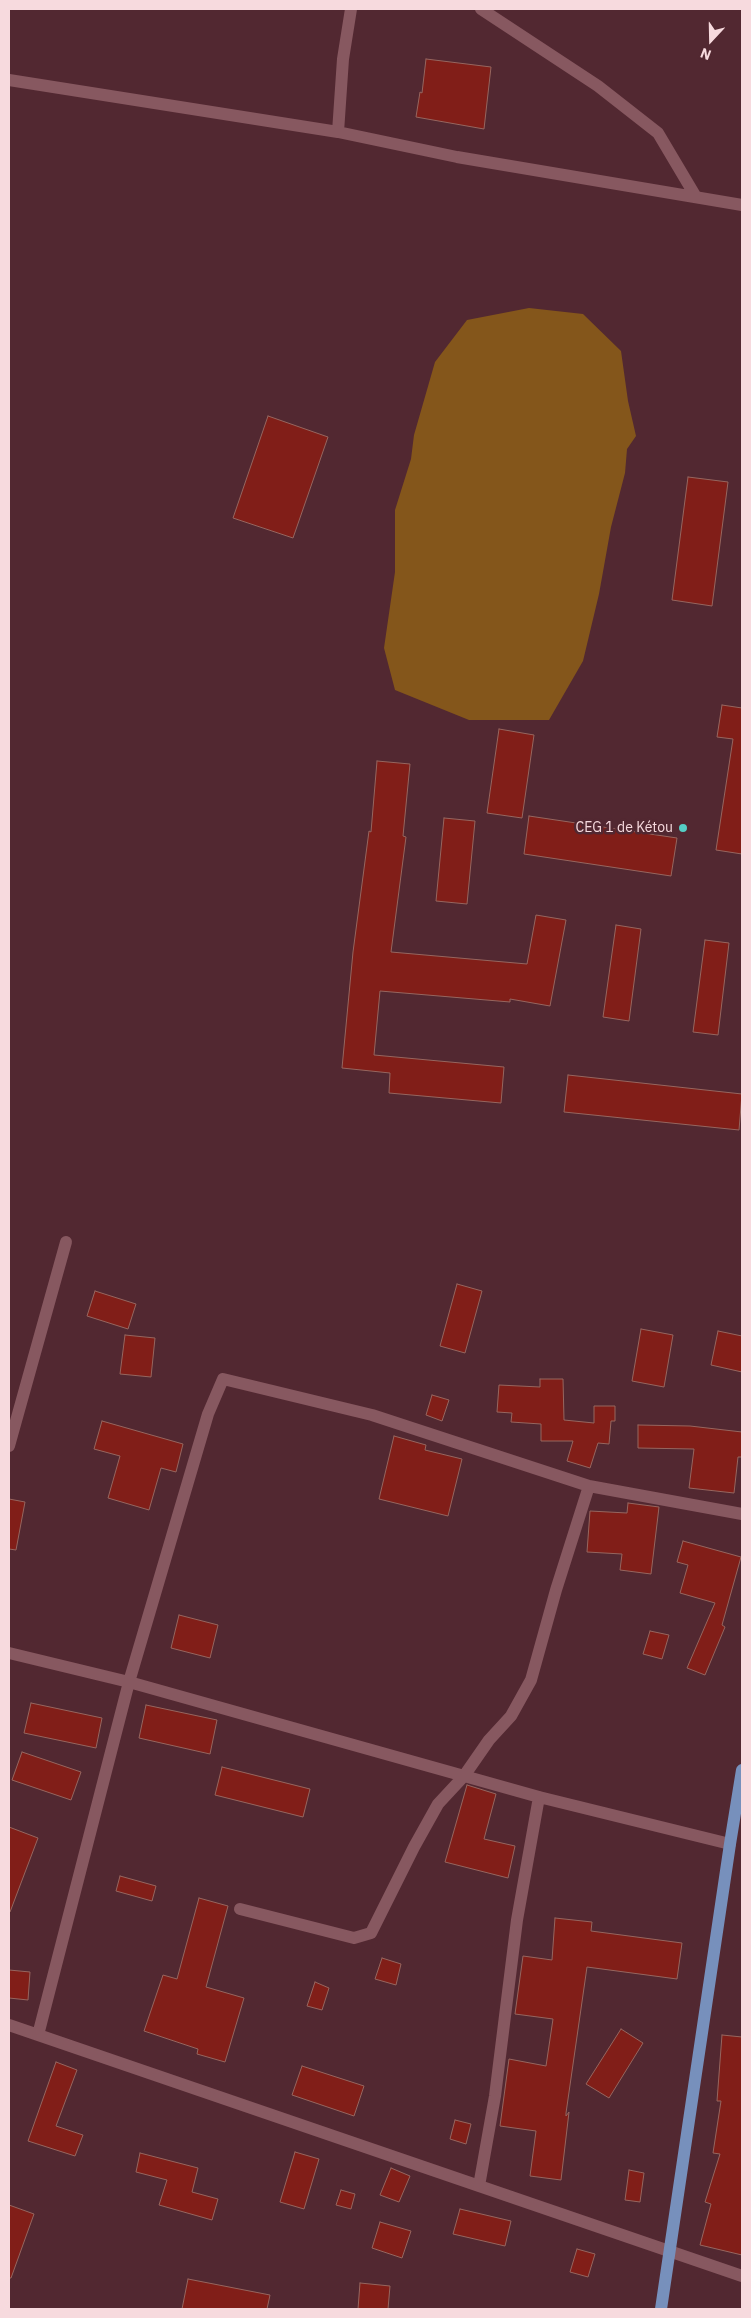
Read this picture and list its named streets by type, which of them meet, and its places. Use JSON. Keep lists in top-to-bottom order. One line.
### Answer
{"places":["CEG 1 de Kétou"],"north":"bottom"}
